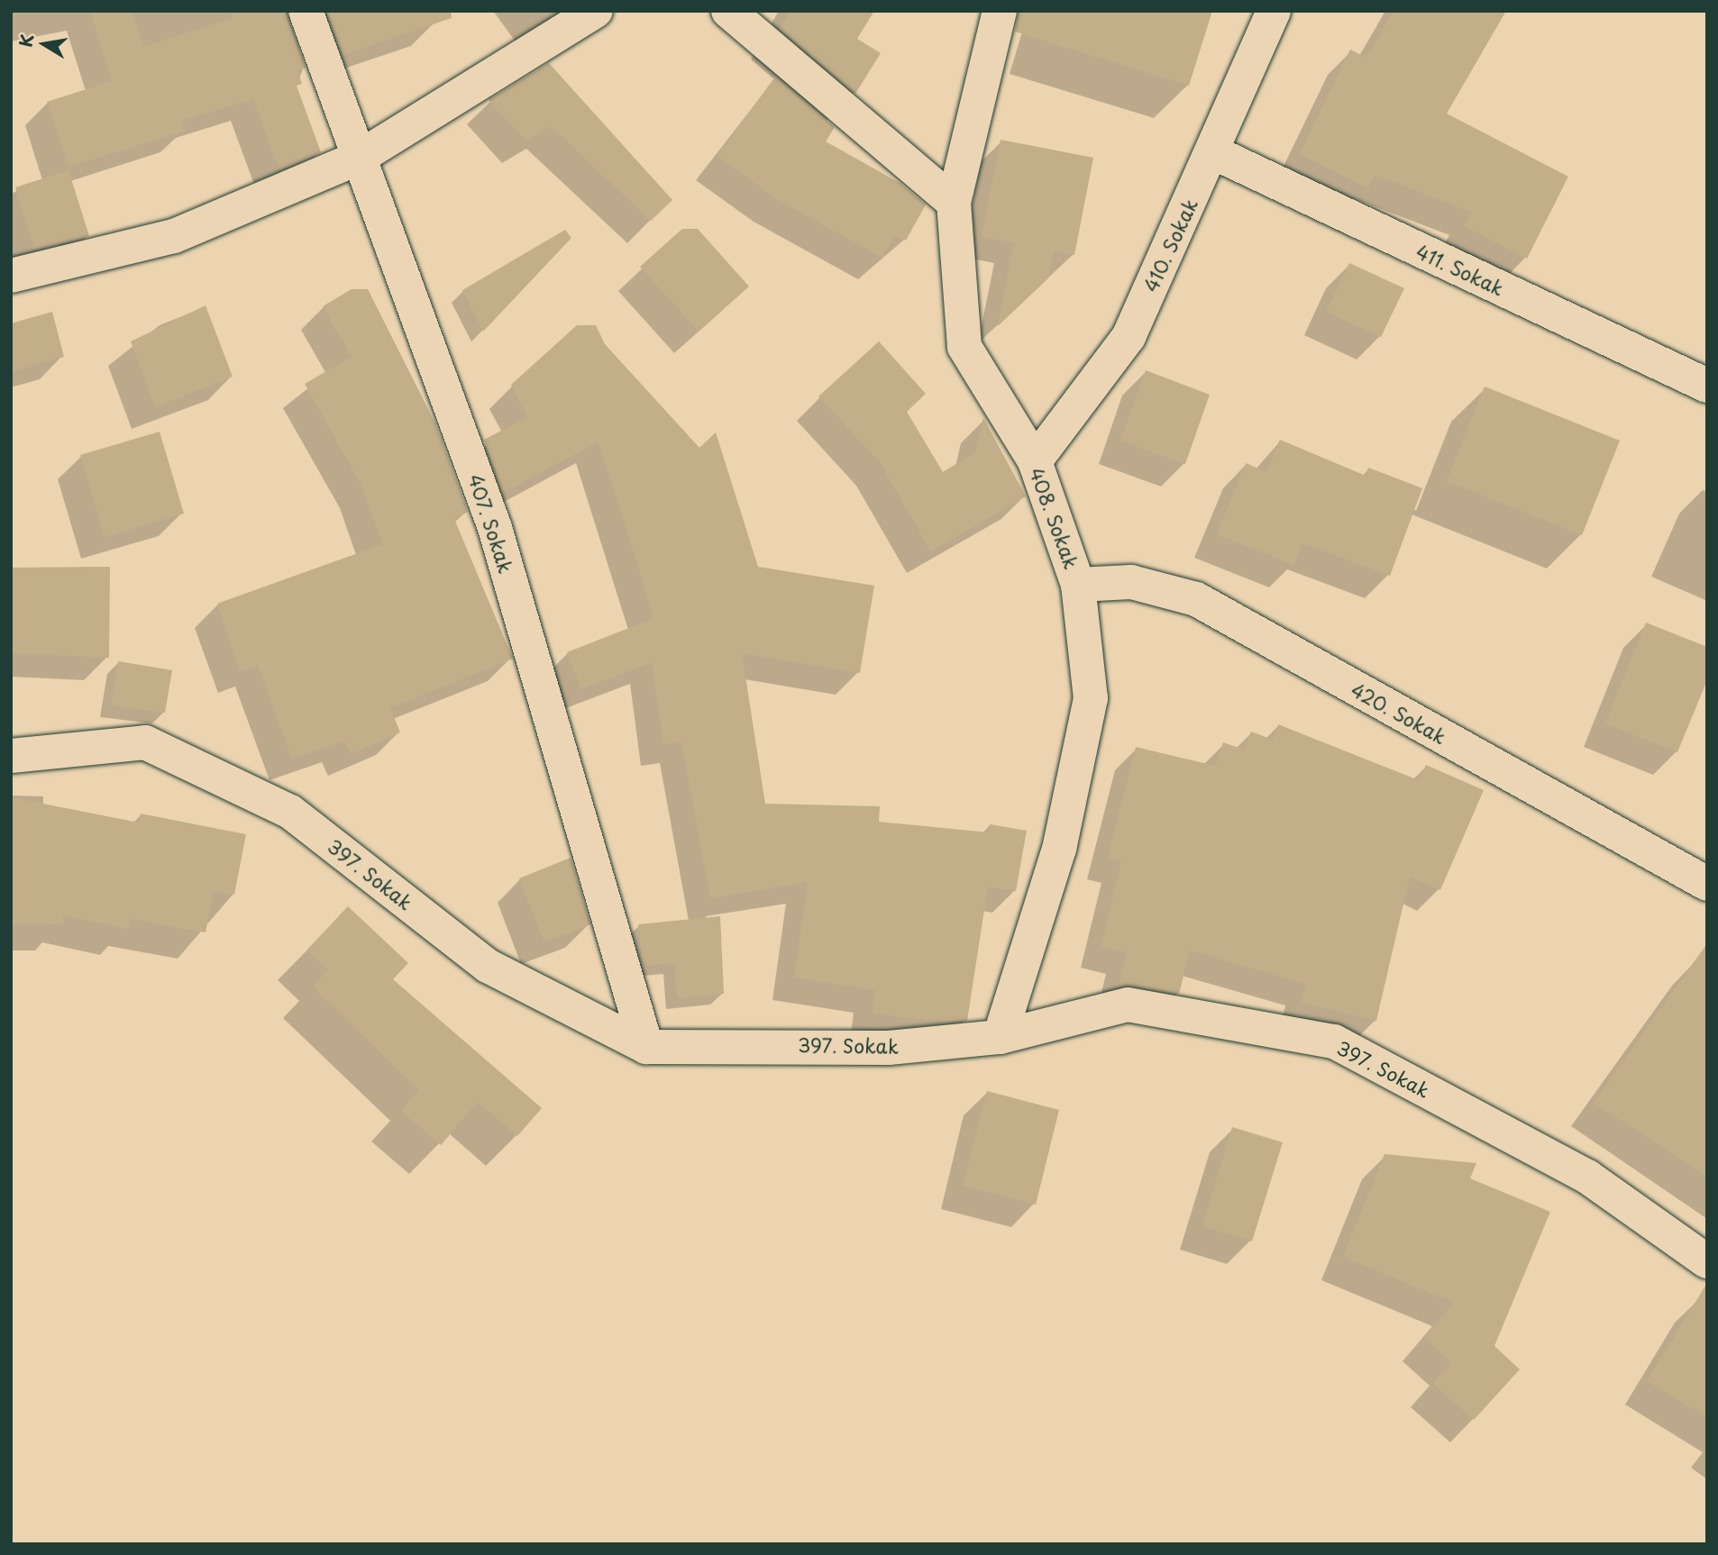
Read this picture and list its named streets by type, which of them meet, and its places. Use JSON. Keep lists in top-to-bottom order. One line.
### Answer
{"streets":{"street":["410. Sokak","411. Sokak","408. Sokak","407. Sokak","420. Sokak","397. Sokak"]},"crossings":[["410. Sokak","411. Sokak"],["410. Sokak","408. Sokak"],["408. Sokak","420. Sokak"],["408. Sokak","397. Sokak"],["407. Sokak","397. Sokak"]],"north":"left"}
